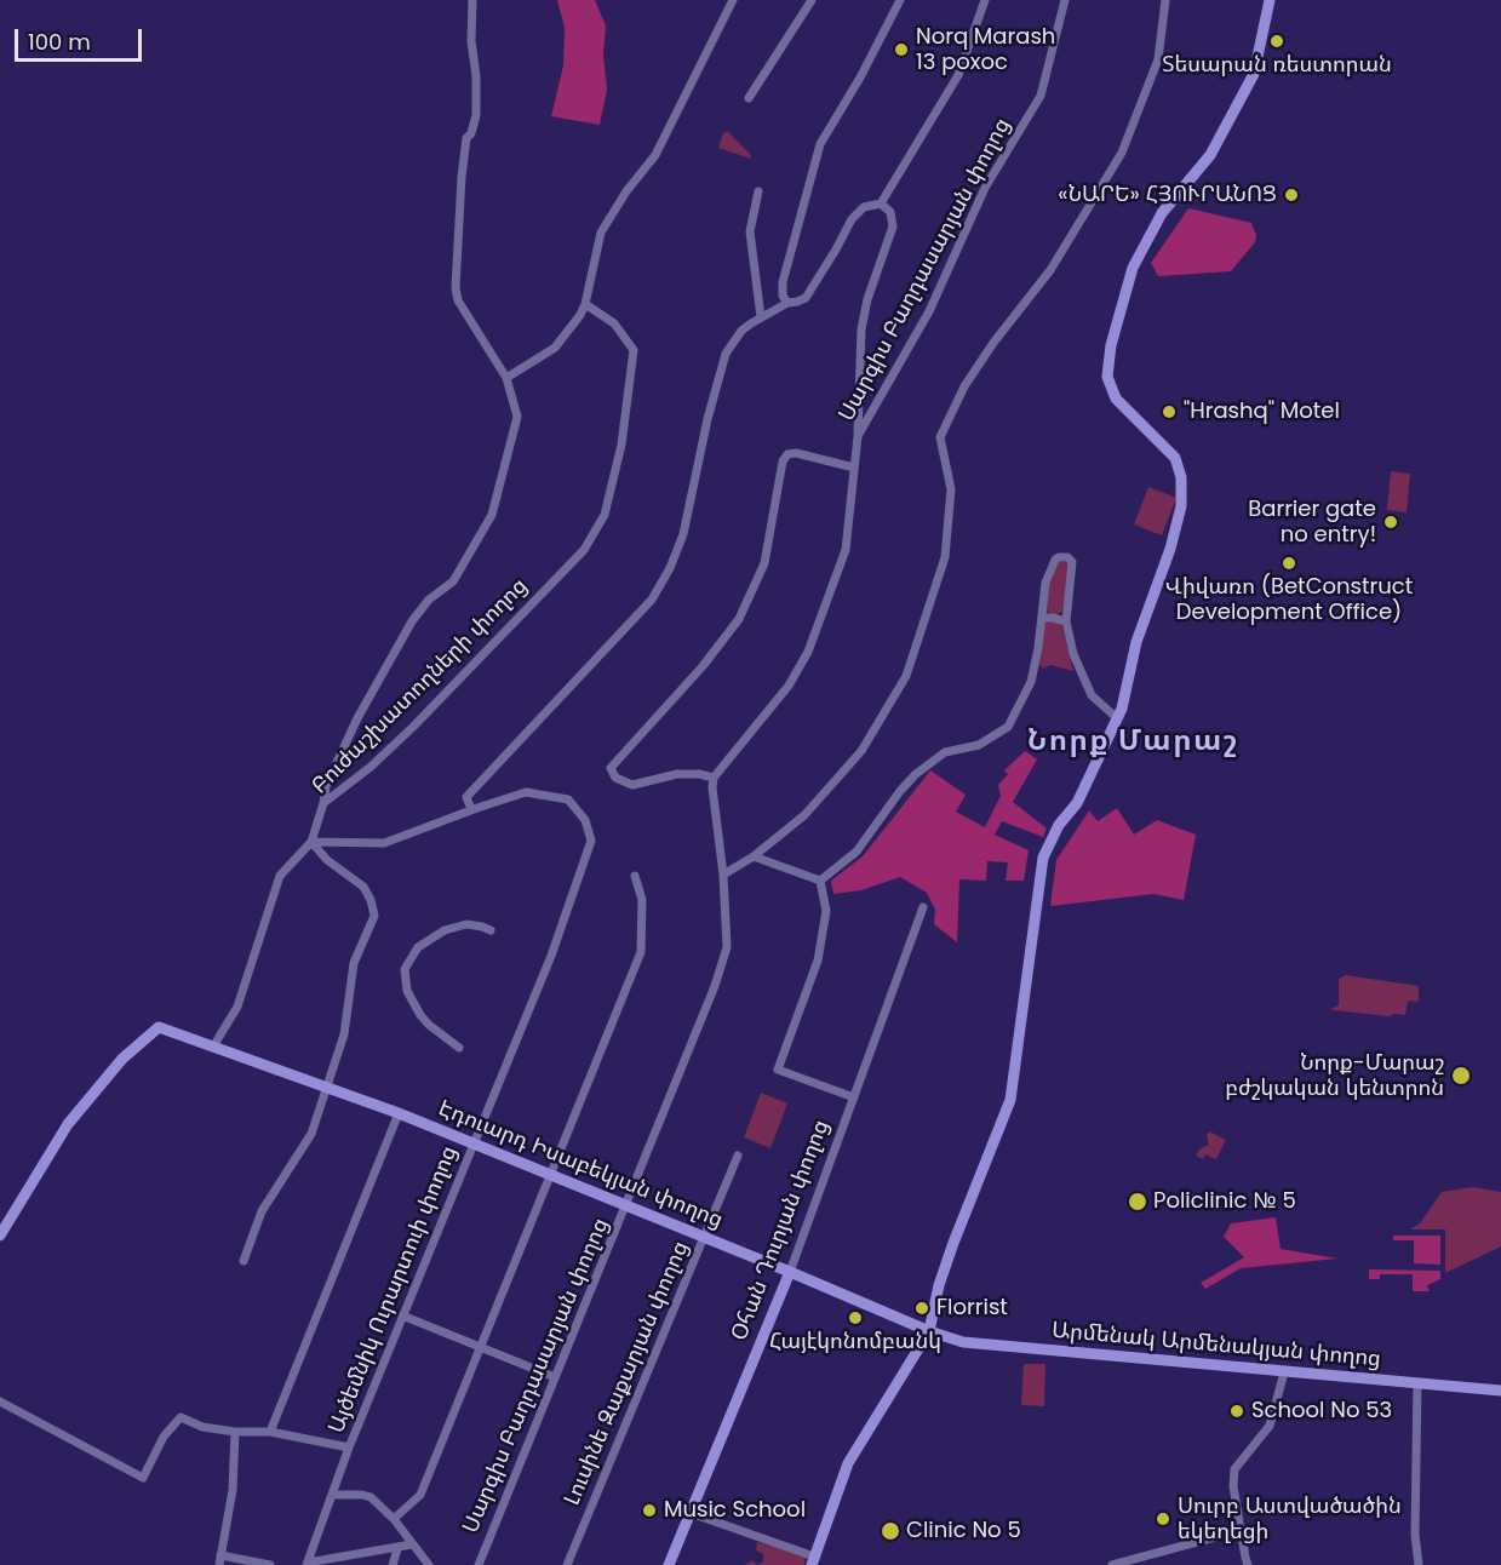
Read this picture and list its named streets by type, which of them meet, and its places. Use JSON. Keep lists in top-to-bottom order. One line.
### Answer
{"streets":{"main road":["Էդուարդ Իսաբեկյան փողոց","Օհան Դուրյան փողոց","Արմենակ Արմենակյան փողոց"],"street":["Սարգիս Բաղդասարյան փողոց","Բուժաշխատողների փողոց","Այծեմնիկ Ուրարտուի փողոց","Լուսինե Զաքարյան փողոց"]},"crossings":[["Սարգիս Բաղդասարյան փողոց","Էդուարդ Իսաբեկյան փողոց"],["Էդուարդ Իսաբեկյան փողոց","Օհան Դուրյան փողոց"],["Էդուարդ Իսաբեկյան փողոց","Այծեմնիկ Ուրարտուի փողոց"],["Էդուարդ Իսաբեկյան փողոց","Արմենակ Արմենակյան փողոց"],["Էդուարդ Իսաբեկյան փողոց","Լուսինե Զաքարյան փողոց"]],"districts":["Նորք Մարաշ"],"places":["Տեսարան ռեստորան","Norq Marash 13 poxoc","«ՆԱՐԵ» ՀՅՈՒՐԱՆՈՑ","\"Hrashq\" Motel","Barrier gate no entry!","Վիվառո (BetConstruct Development Office)","Նորք-Մարաշ բժշկական կենտրոն","Policlinic № 5","Florrist","Հայէկոնոմբանկ","School No 53","Music School","Սուրբ Աստվածածին եկեղեցի","Clinic No 5"],"scale_bar":"100 m"}
